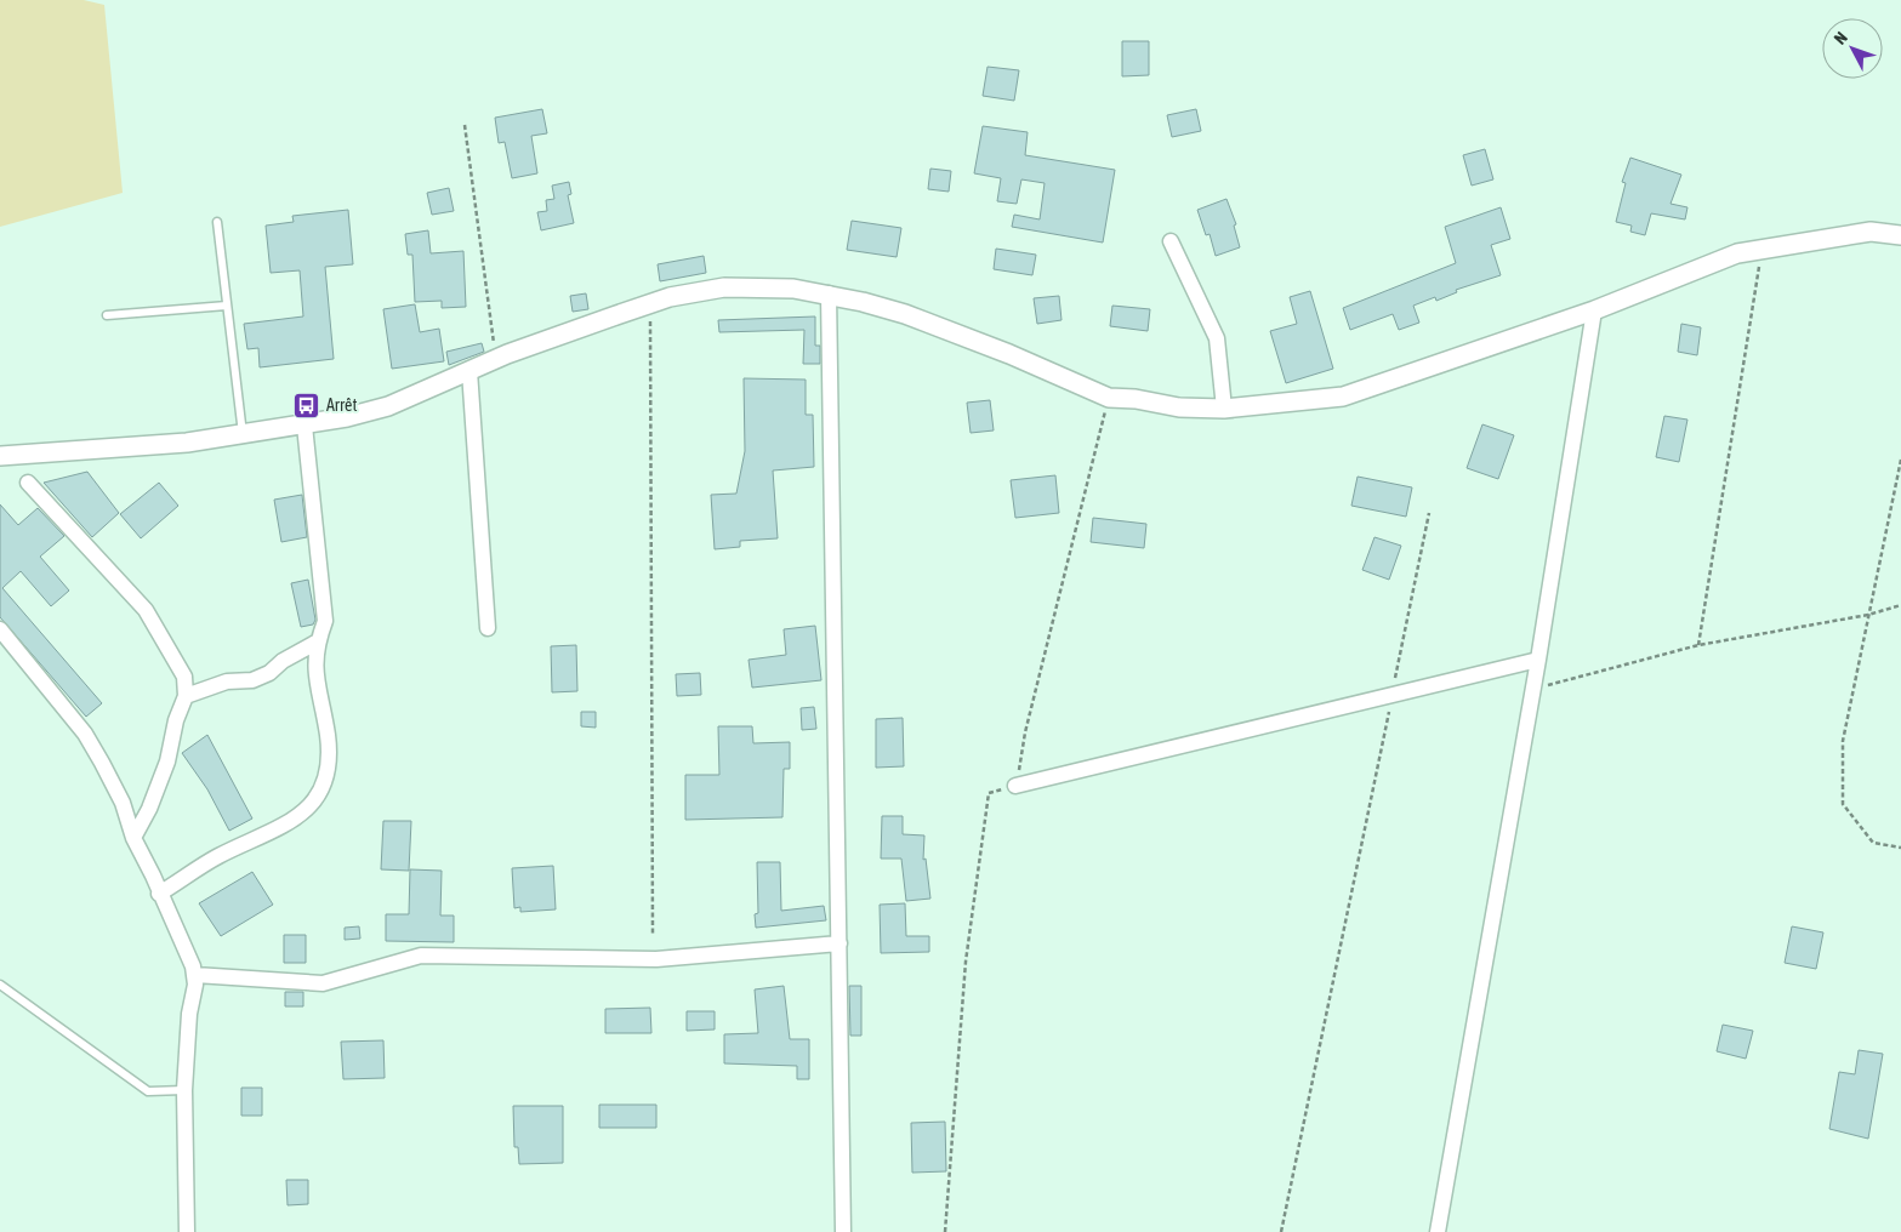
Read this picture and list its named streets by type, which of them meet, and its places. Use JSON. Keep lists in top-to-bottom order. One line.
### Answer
{"places":{"bus stop":["Arrêt"]},"north":"top left"}
